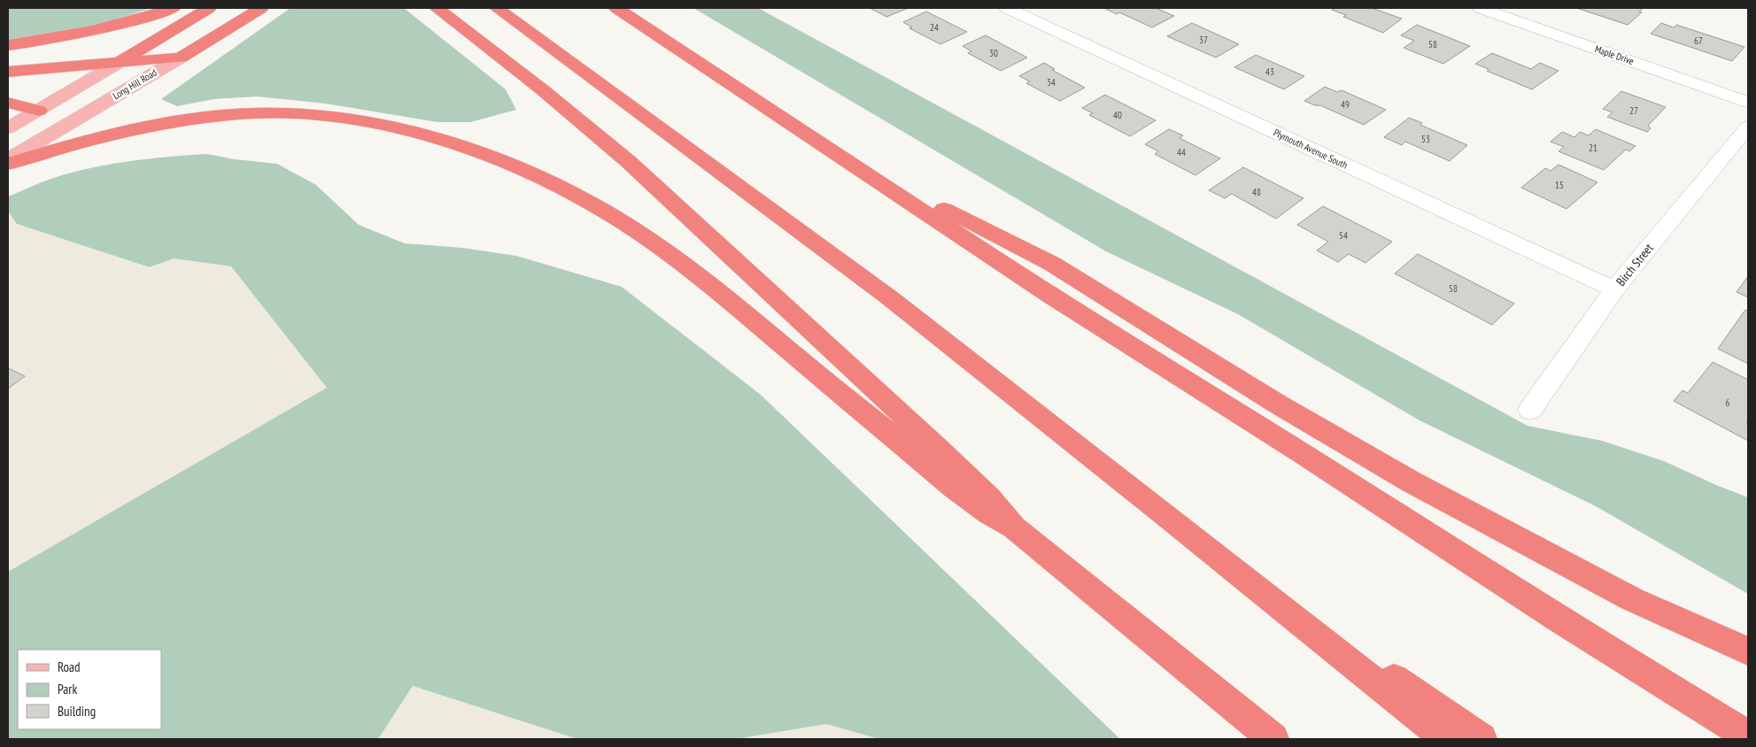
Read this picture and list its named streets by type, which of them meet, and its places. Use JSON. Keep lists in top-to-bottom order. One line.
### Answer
{"streets":{"highway":["Long Hill Road"],"street":["Maple Drive","Plymouth Avenue South","Birch Street"]},"crossings":[["Plymouth Avenue South","Birch Street"]],"house_numbers":["24","37","67","58","30","43","34","49","27","40","53","21","44","15","48","54","58","6"],"legend":["Road","Park","Building"]}
